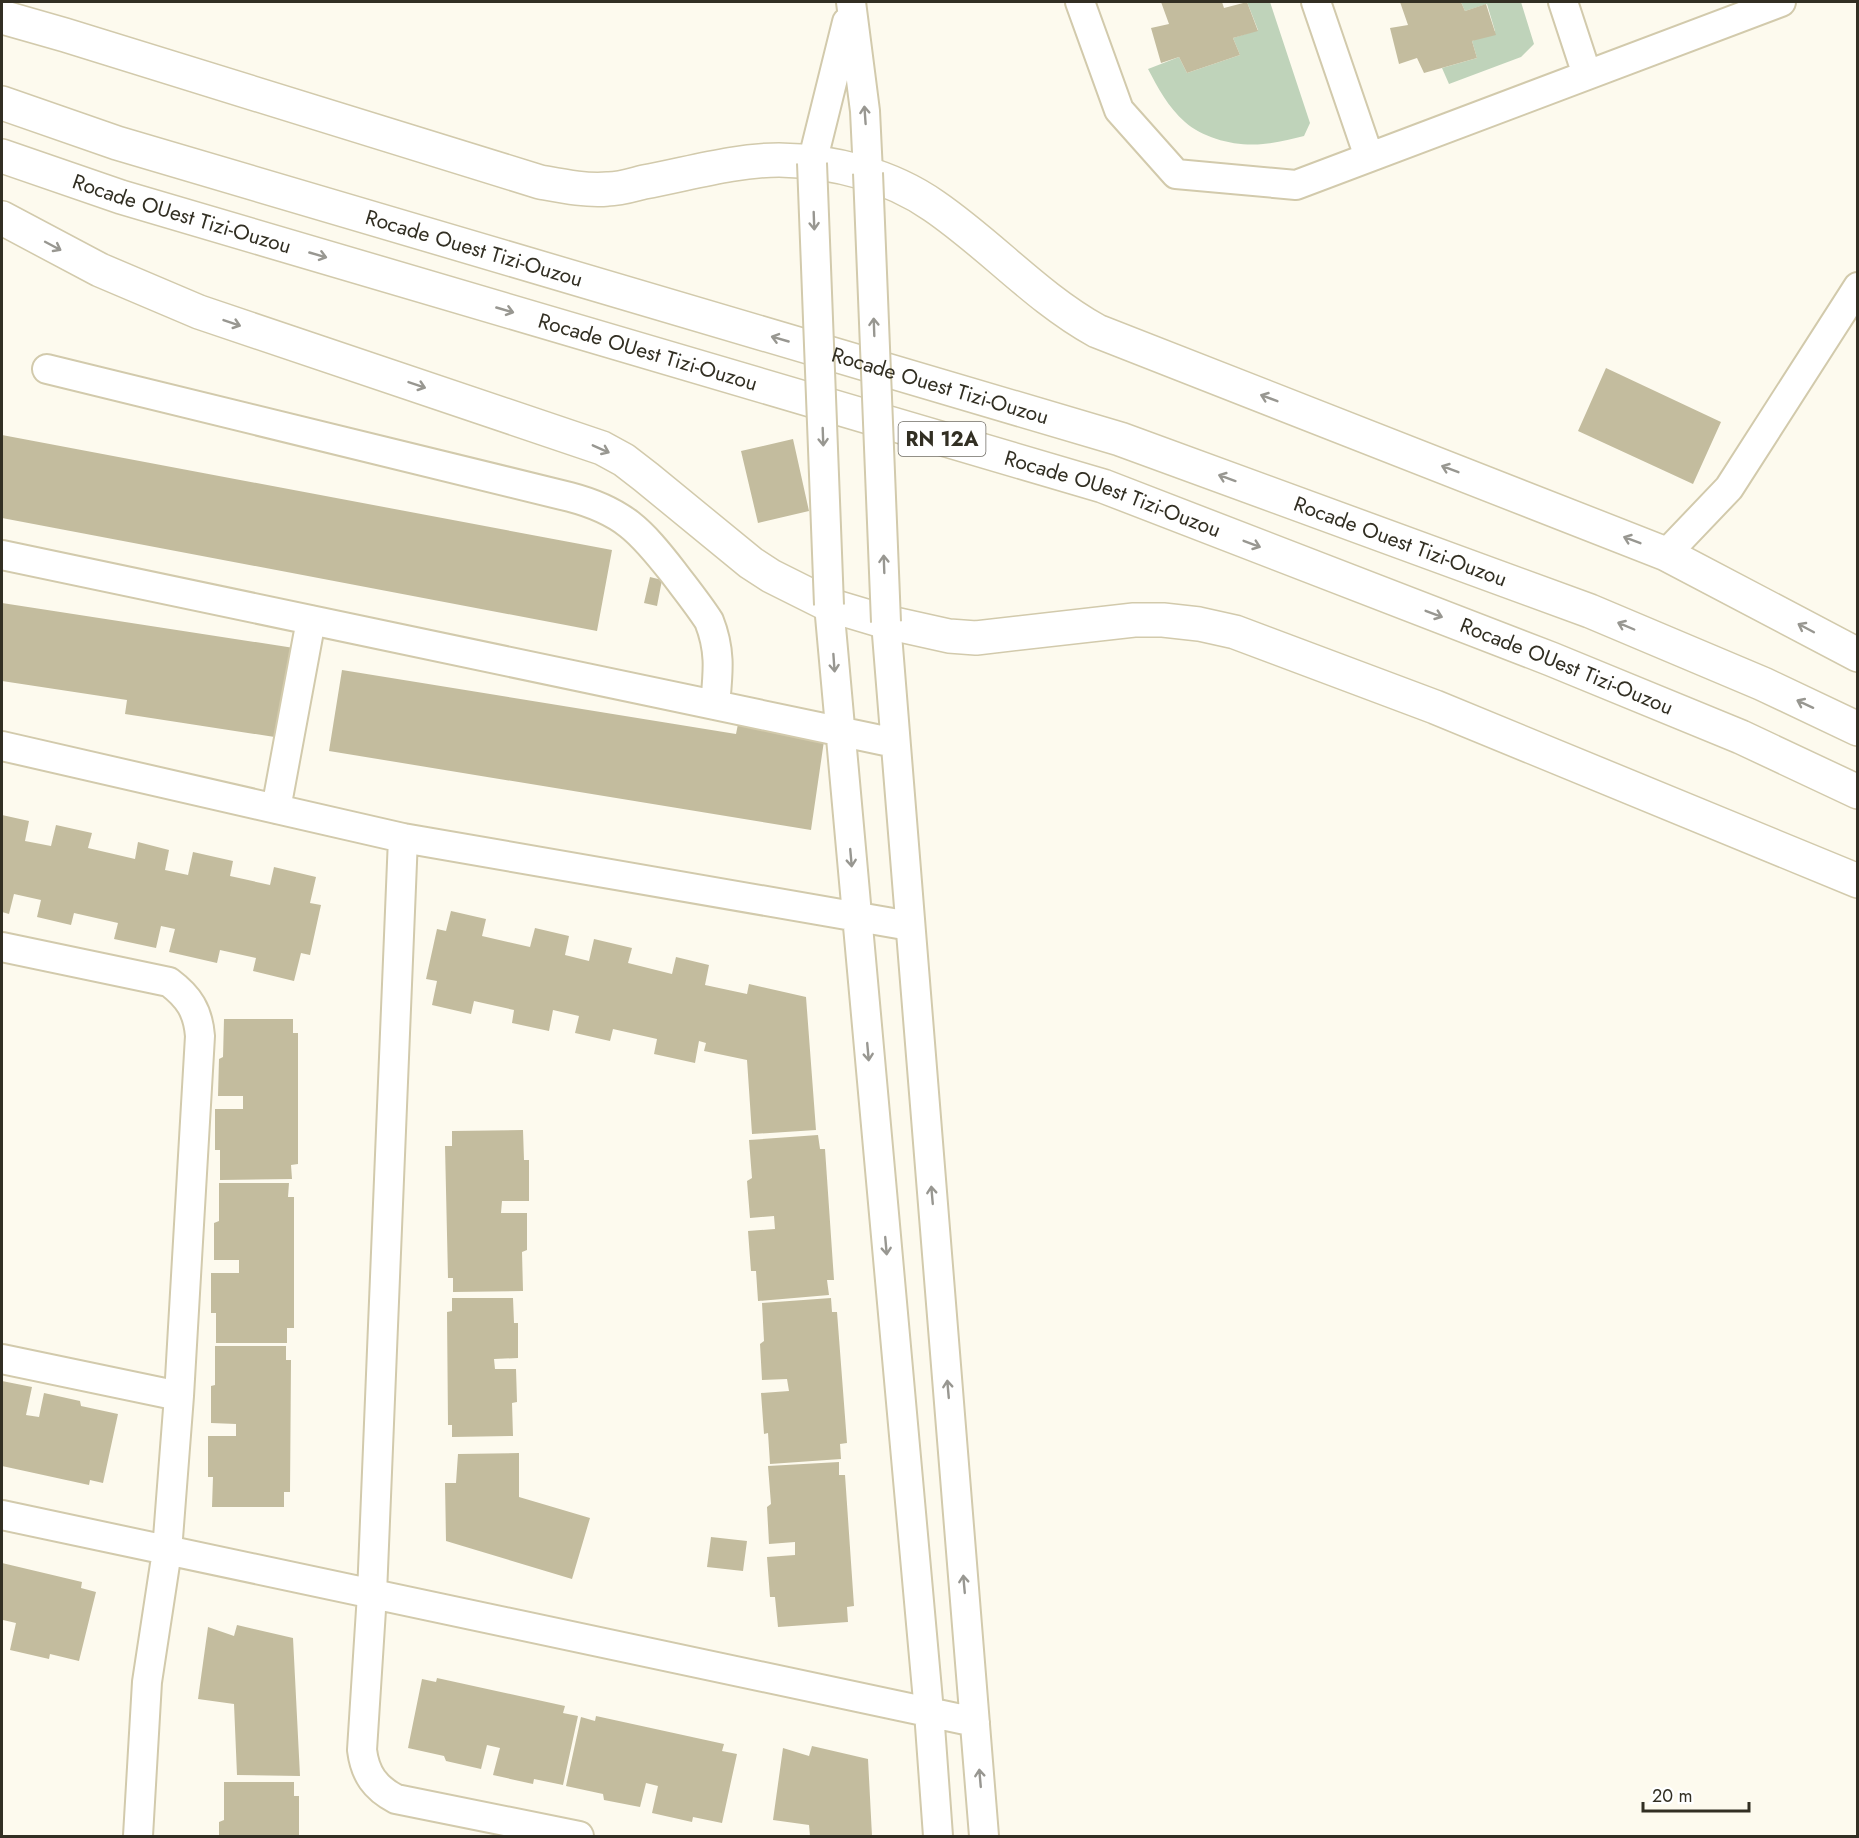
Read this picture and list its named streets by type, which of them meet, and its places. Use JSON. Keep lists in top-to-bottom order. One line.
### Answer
{"streets":{"highway":["Rocade OUest Tizi-Ouzou","Rocade Ouest Tizi-Ouzou","RN 12A"]},"scale_bar":"20 m"}
